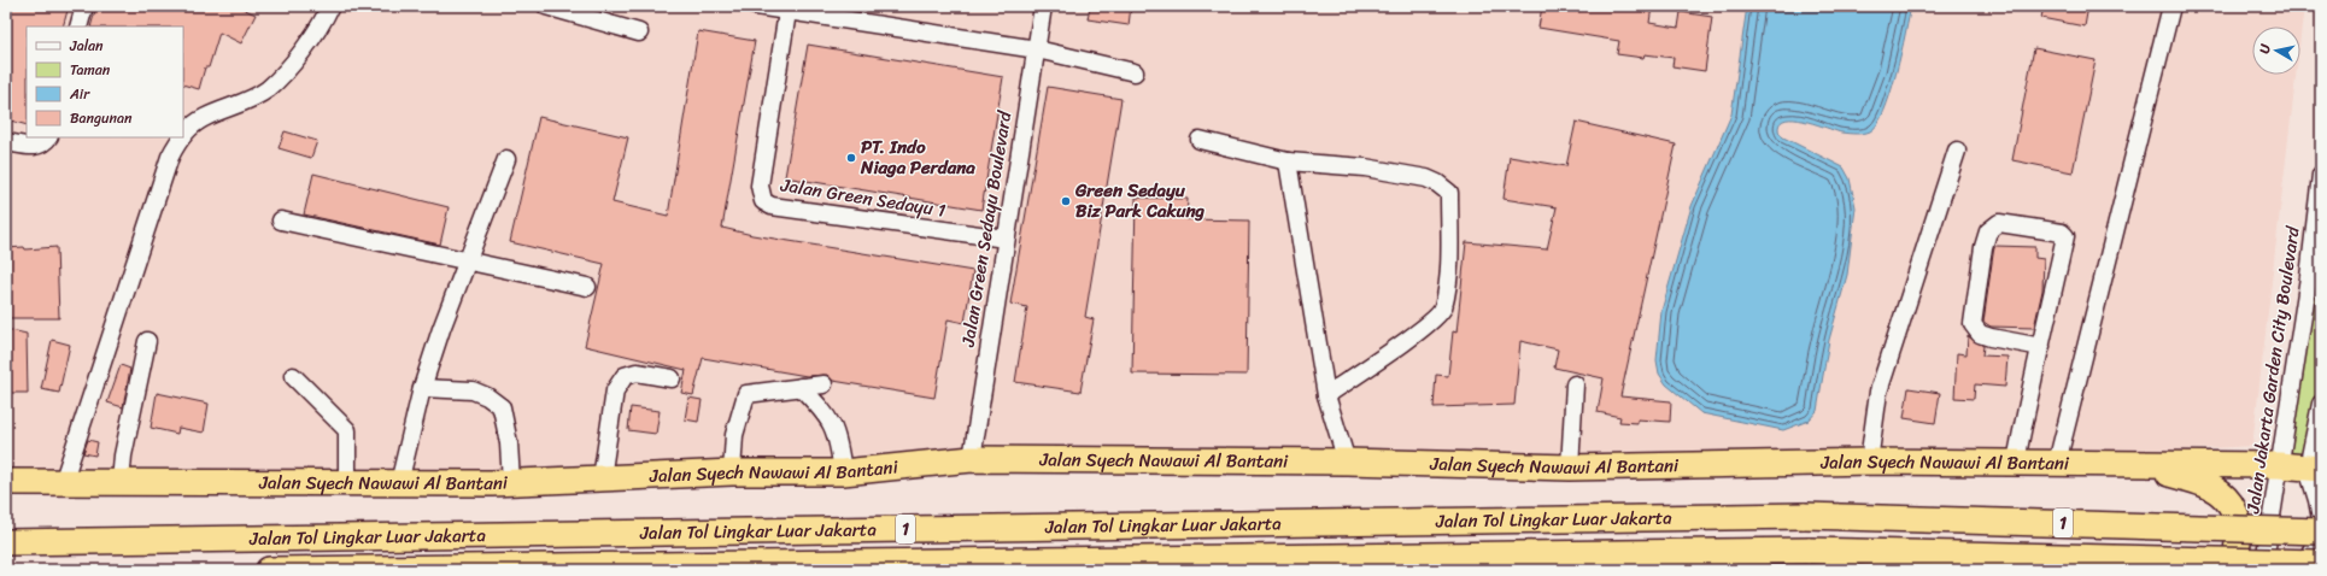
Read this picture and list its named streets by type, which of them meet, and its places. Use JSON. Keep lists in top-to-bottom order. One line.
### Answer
{"streets":{"highway":["Jalan Syech Nawawi Al Bantani","Jalan Tol Lingkar Luar Jakarta","1"],"street":["Jalan Green Sedayu 1","Jalan Green Sedayu Boulevard","Jalan Jakarta Garden City Boulevard"]},"crossings":[["Jalan Green Sedayu 1","Jalan Green Sedayu Boulevard"],["Jalan Green Sedayu Boulevard","Jalan Syech Nawawi Al Bantani"],["Jalan Jakarta Garden City Boulevard","Jalan Syech Nawawi Al Bantani"]],"places":["PT. Indo Niaga Perdana","Green Sedayu Biz Park Cakung"],"legend":["Jalan","Taman","Air","Bangunan"],"north":"left"}
